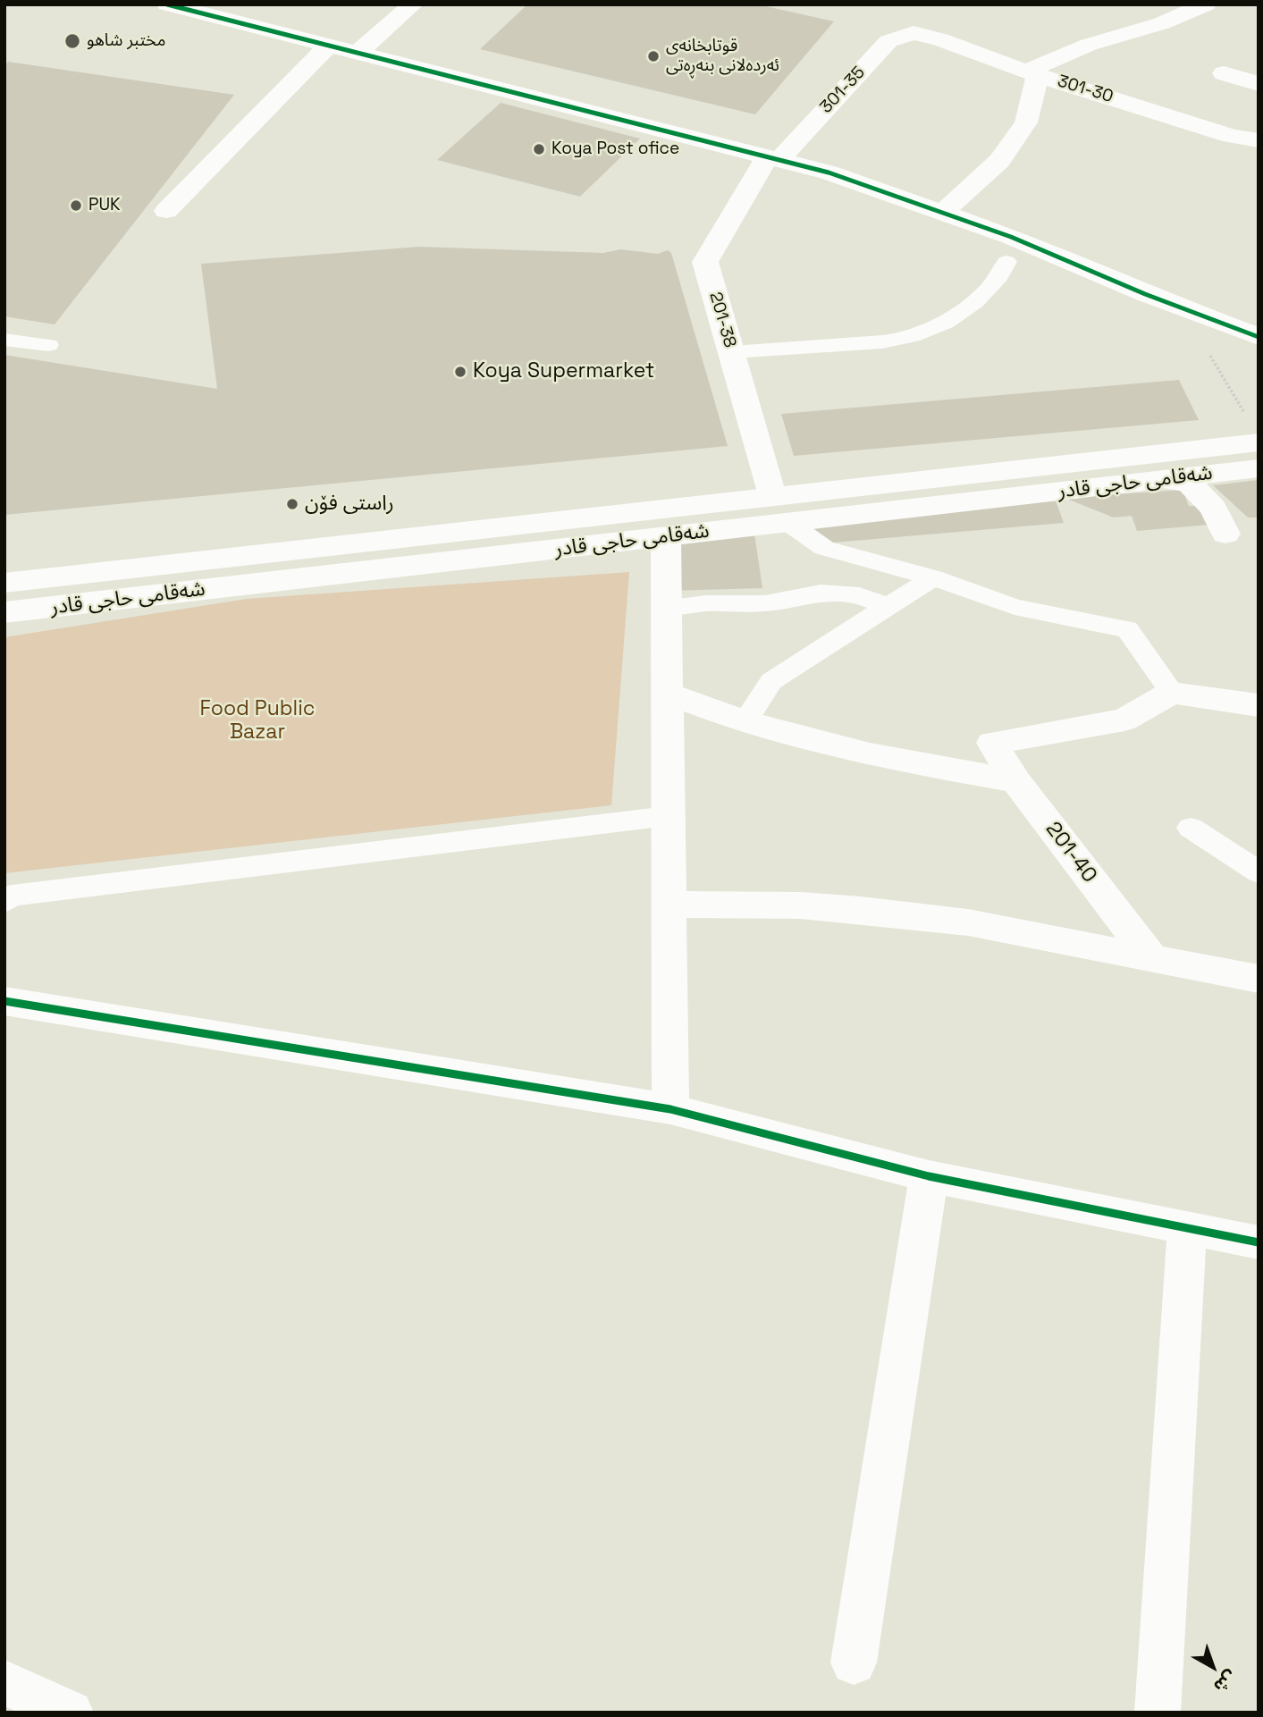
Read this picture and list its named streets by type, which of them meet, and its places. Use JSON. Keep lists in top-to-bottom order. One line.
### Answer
{"streets":{"street":["301-30","301-35","201-38","شەقامی حاجی قادر","201-40"]},"crossings":[["301-30","301-35"],["301-35","201-38"],["201-38","شەقامی حاجی قادر"]],"parks":["Food Public Bazar"],"places":["مختبر شاهو","قوتابخانه‌ی ئه‌رده‌لانی بنه‌ڕه‌تی","Koya Post ofice","PUK","Koya Supermarket","راستى فۆن"],"north":"bottom right"}
